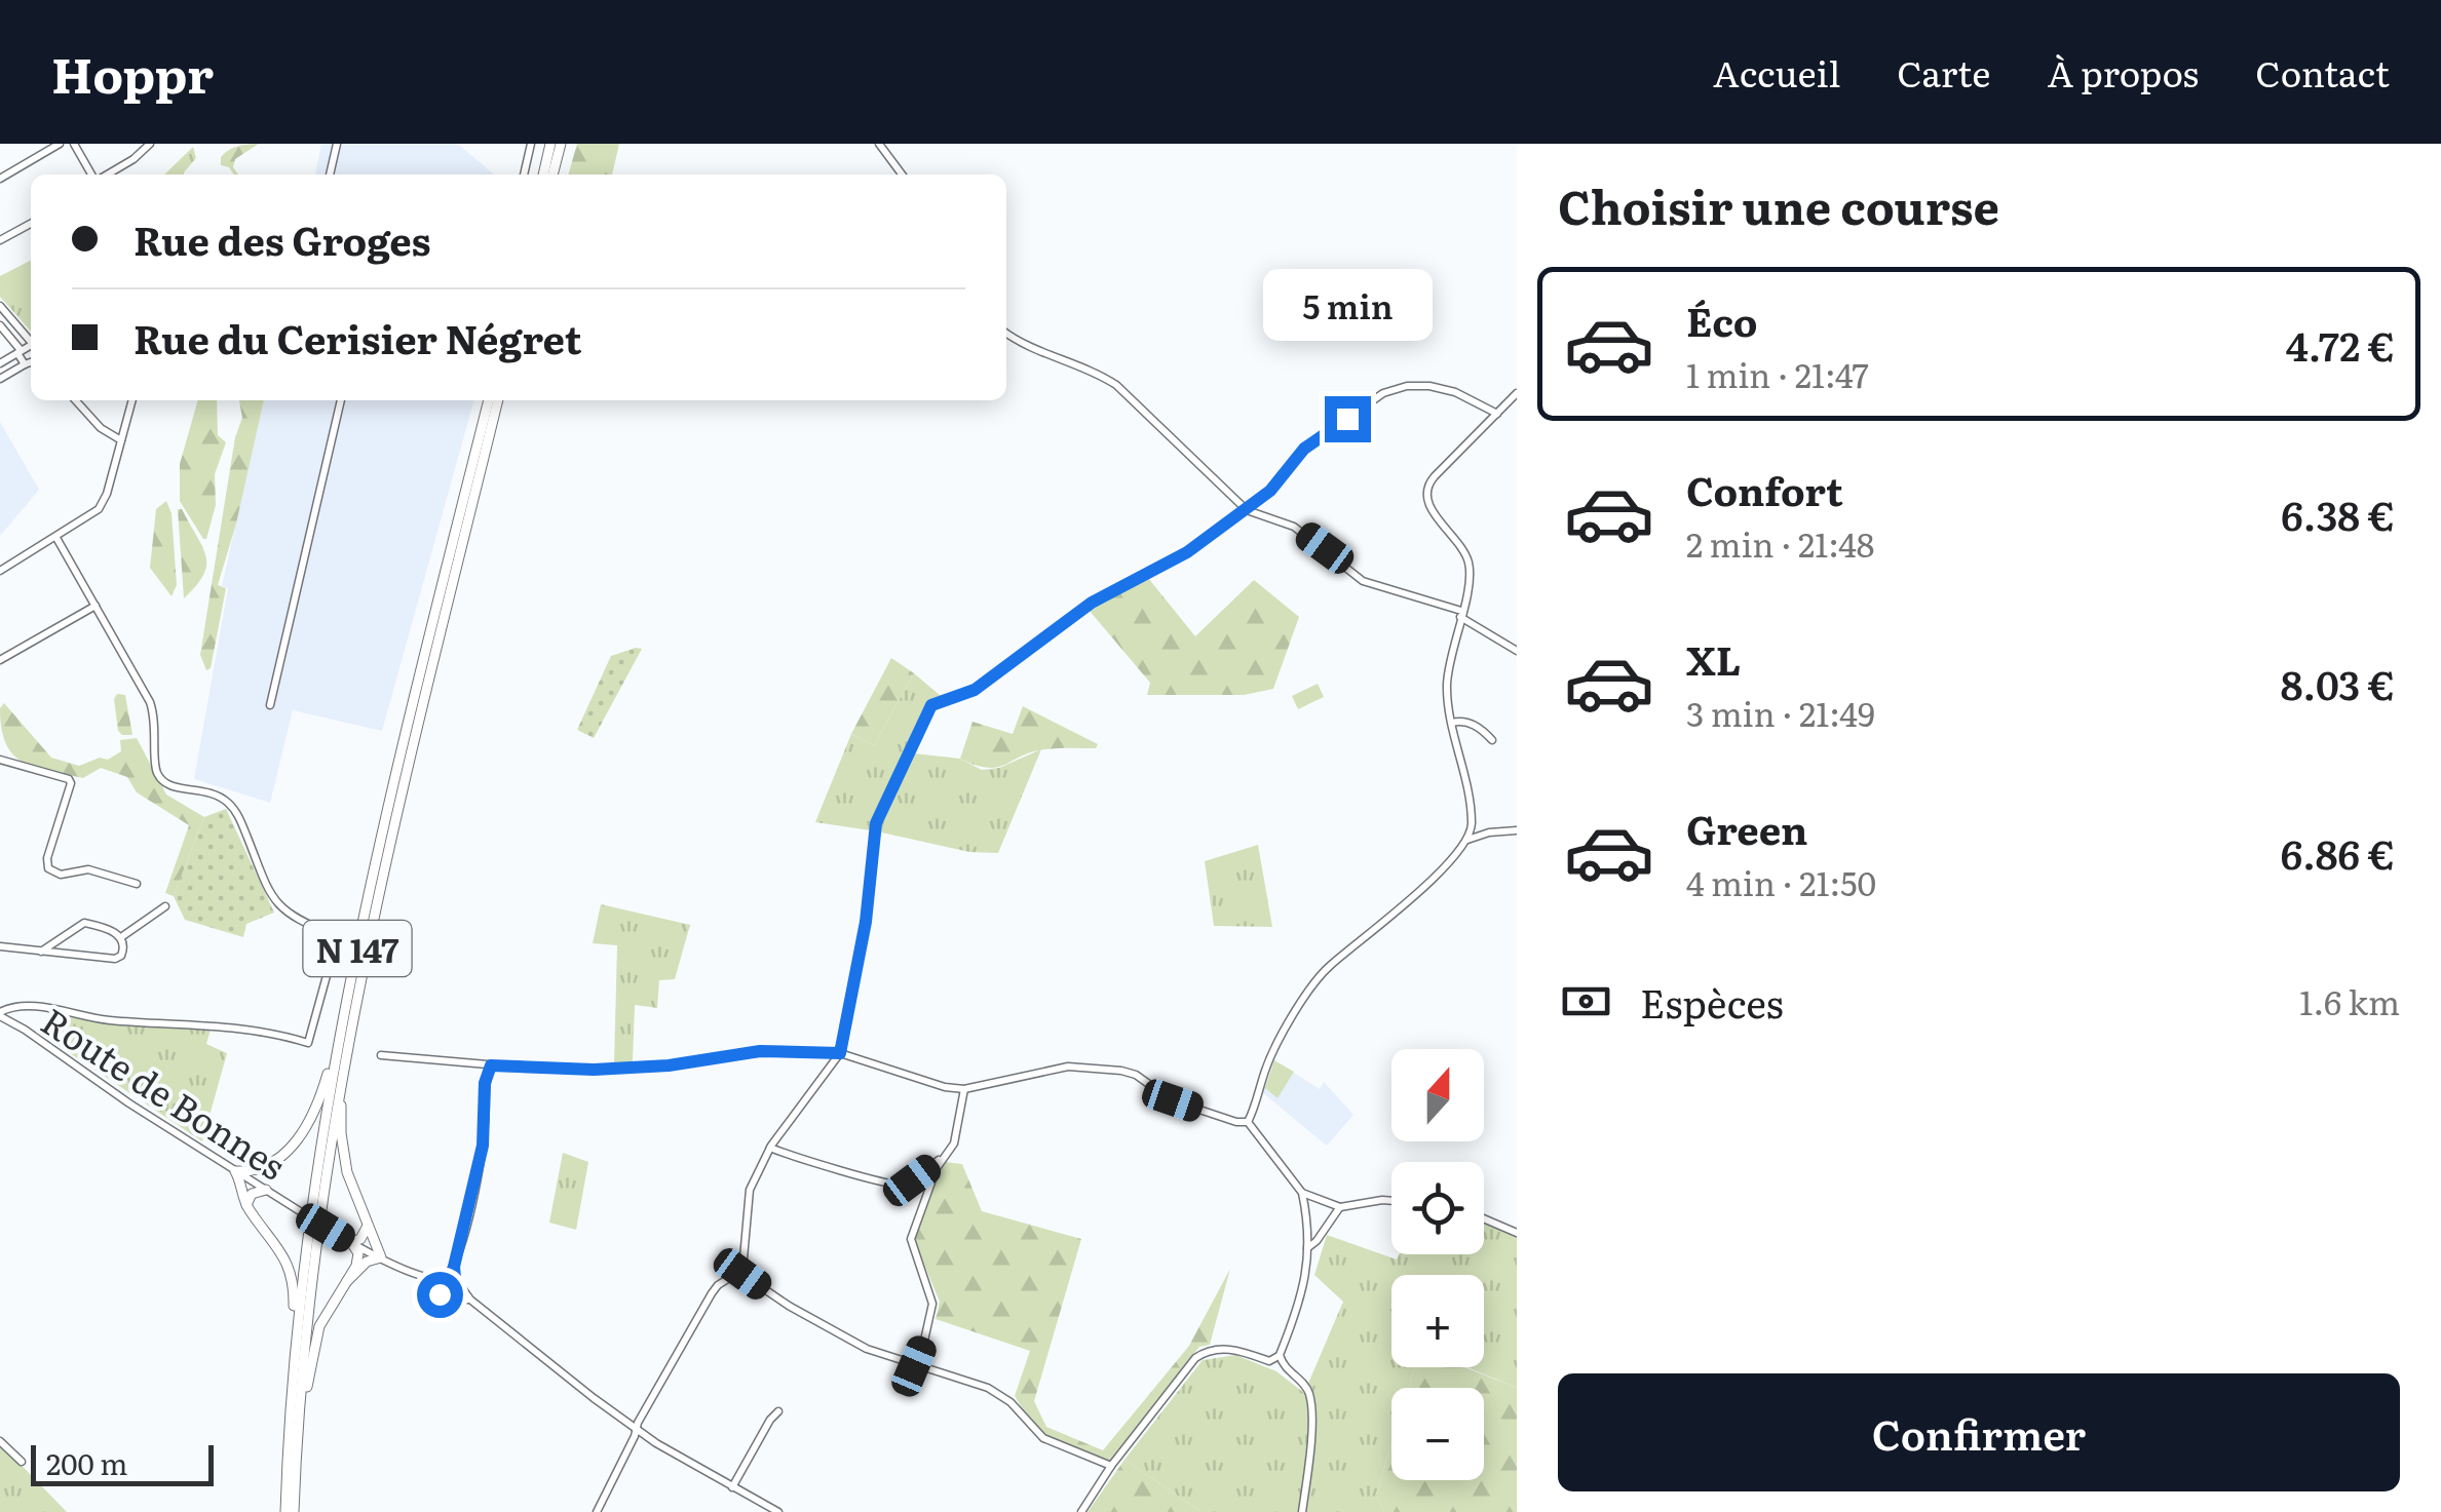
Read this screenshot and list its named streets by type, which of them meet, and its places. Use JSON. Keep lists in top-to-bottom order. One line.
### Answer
{"streets":{"highway":["N 147"],"street":["Route de Bonnes"]},"scale_bar":"200 m","north":"top","page":{"header":"Hoppr","nav":["Accueil","Carte","À propos","Contact"],"heading":"Choisir une course","banner":["Rue des Groges","Rue du Cerisier Négret"],"list":[{"name":"Éco","note":"1 min · 21:47","value":"4.72 €"},{"name":"Confort","note":"2 min · 21:48","value":"6.38 €"},{"name":"XL","note":"3 min · 21:49","value":"8.03 €"},{"name":"Green","note":"4 min · 21:50","value":"6.86 €"}],"bubble":"5 min","pay":["Espèces","1.6 km"],"map_buttons":["+","−"],"buttons":"Confirmer","scale":"200 m"}}
